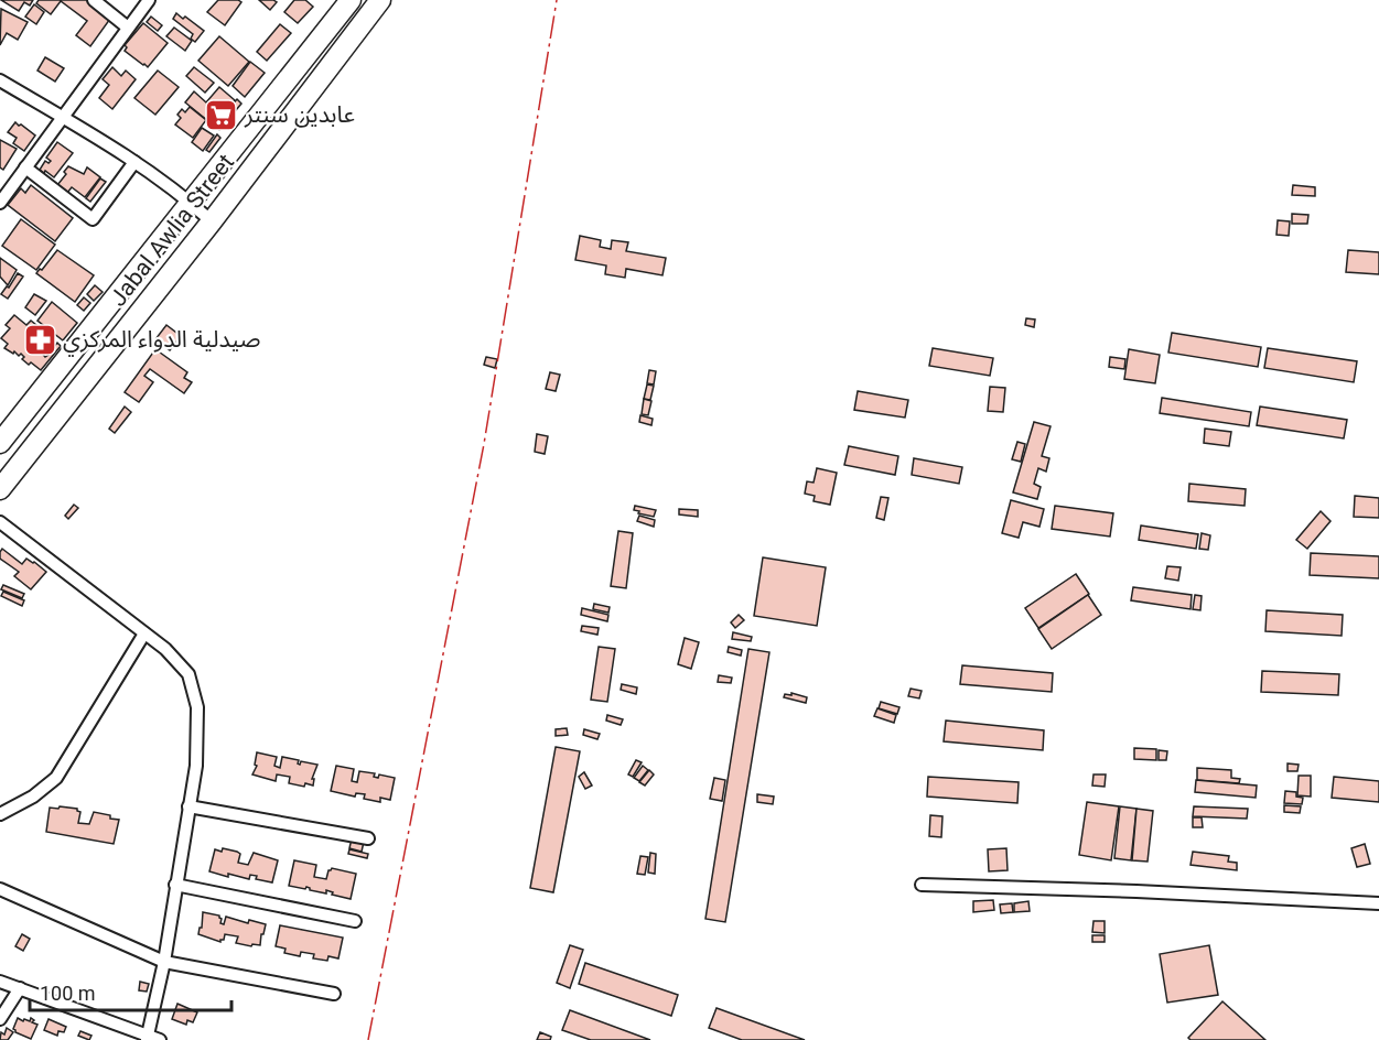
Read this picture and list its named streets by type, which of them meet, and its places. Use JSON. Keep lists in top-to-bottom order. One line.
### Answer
{"streets":{"main road":["Jabal Awlia Street"]},"places":{"supermarket":["عابدين سنتر"],"pharmacy":["صيدلية الدواء المركزي"]},"scale_bar":"100 m"}
